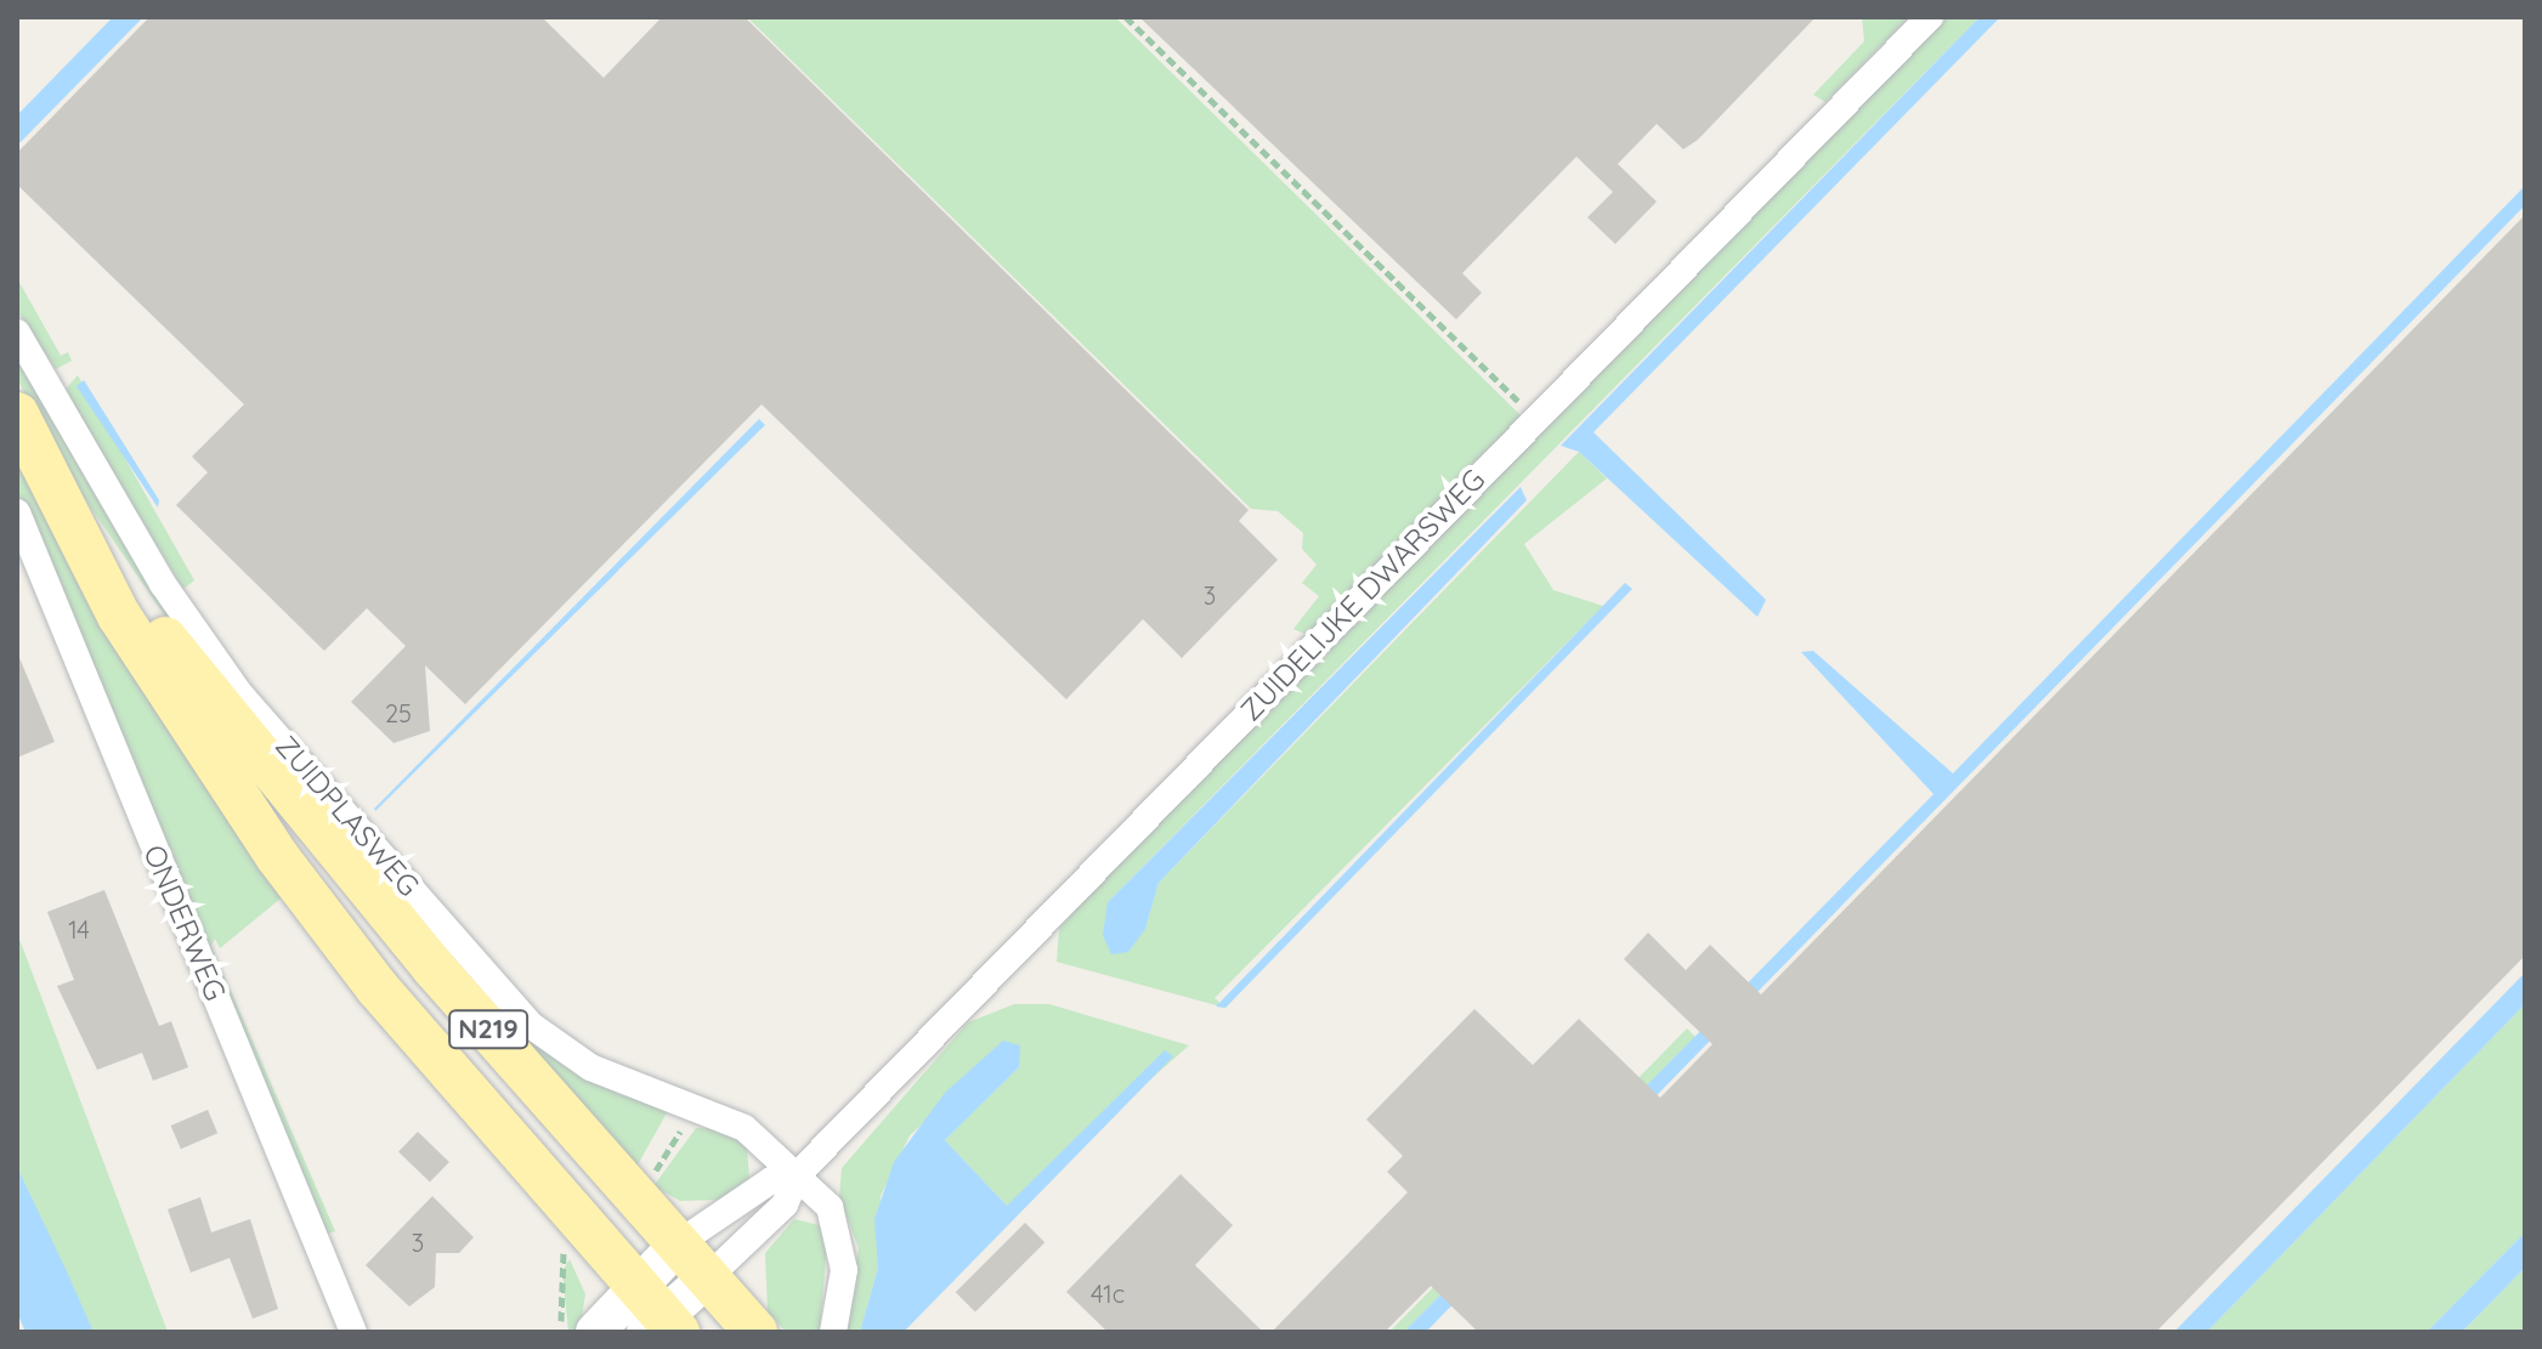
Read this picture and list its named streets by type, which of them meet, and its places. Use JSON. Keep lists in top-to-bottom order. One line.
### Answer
{"streets":{"main road":["ZUIDPLASWEG","N219"],"street":["ZUIDELIJKE DWARSWEG","ONDERWEG"]},"crossings":[["ZUIDELIJKE DWARSWEG","ZUIDPLASWEG"],["ZUIDELIJKE DWARSWEG","N219"],["ZUIDPLASWEG","N219"]],"house_numbers":["3","25","14","3","41c"]}
